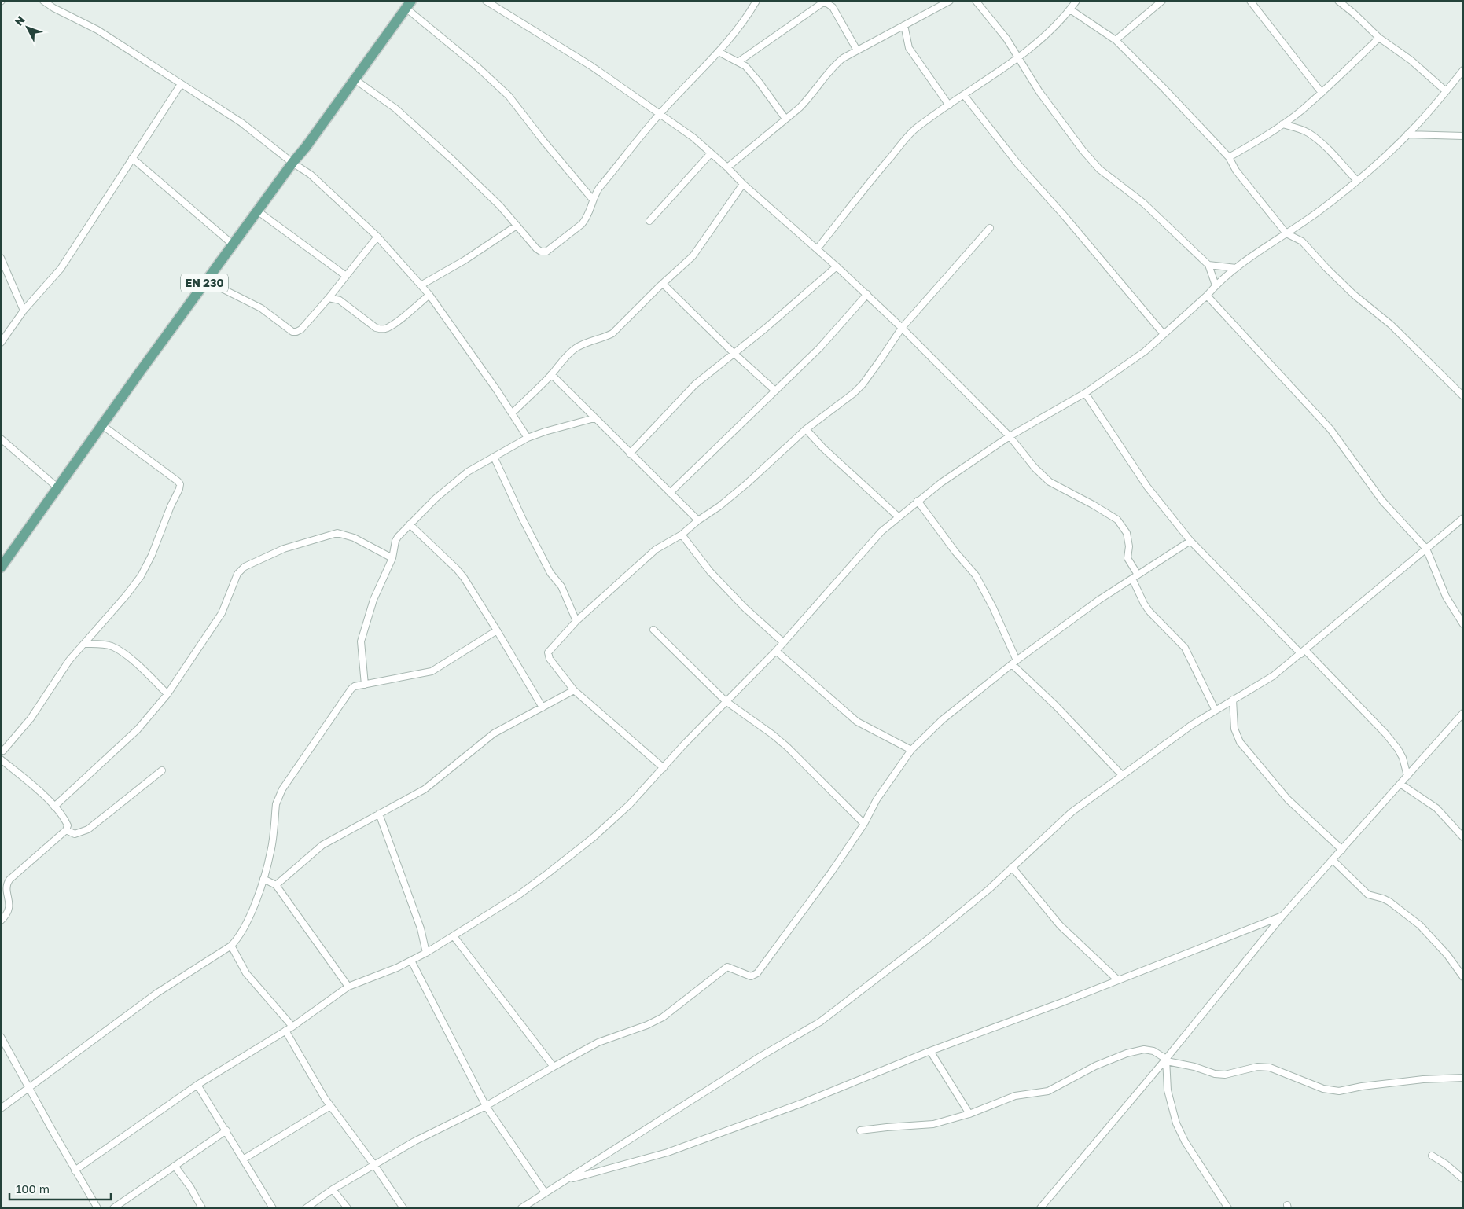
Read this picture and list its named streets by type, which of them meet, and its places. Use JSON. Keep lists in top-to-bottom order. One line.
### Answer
{"streets":{"main road":["EN 230"]},"scale_bar":"100 m","north":"top left"}
